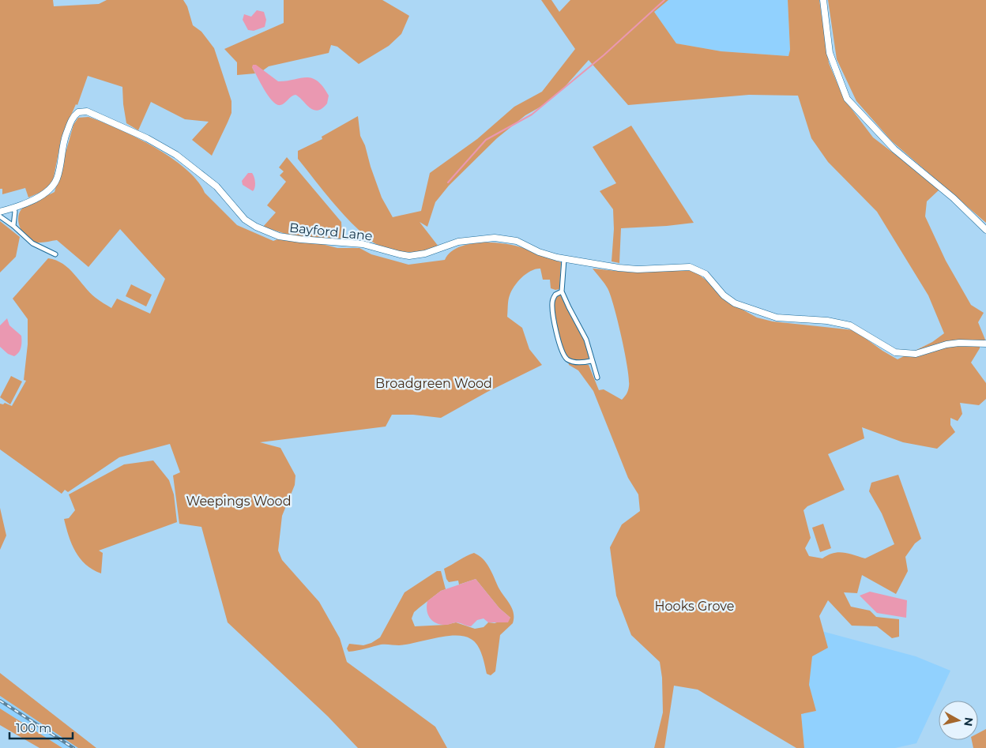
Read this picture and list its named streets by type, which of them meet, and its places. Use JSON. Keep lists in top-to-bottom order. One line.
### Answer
{"streets":{"street":["Bayford Lane"]},"parks":["Broadgreen Wood","Weepings Wood","Hooks Grove"],"scale_bar":"100 m","north":"right"}
